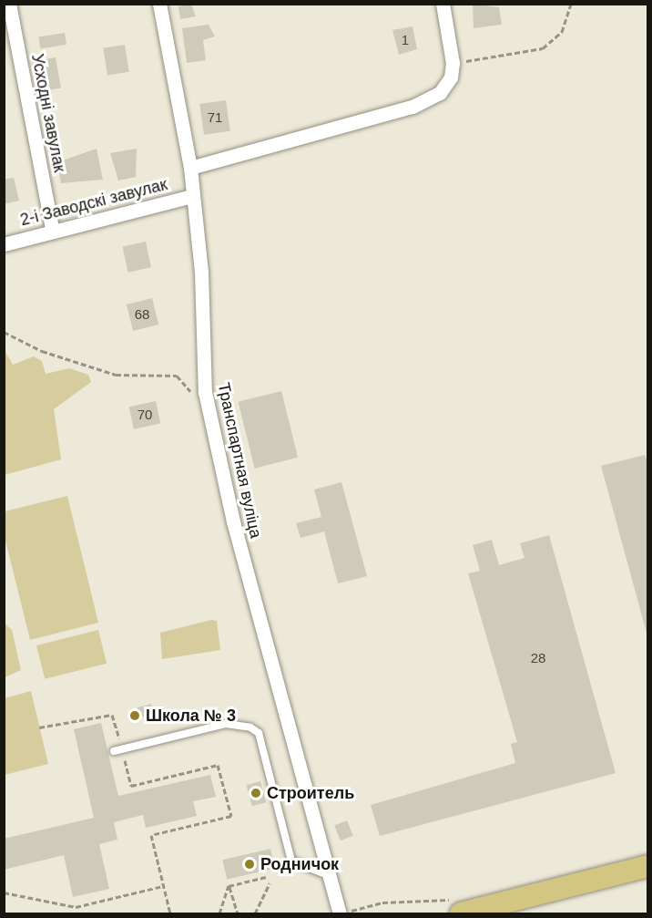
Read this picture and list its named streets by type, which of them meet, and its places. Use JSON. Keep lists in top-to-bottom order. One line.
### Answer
{"streets":{"street":["Усходні завулак","2-і Заводскі завулак","Транспартная вуліца"]},"crossings":[["Усходні завулак","2-і Заводскі завулак"],["2-і Заводскі завулак","Транспартная вуліца"]],"places":["Школа № 3","Строитель","Родничок"],"house_numbers":["1","71","68","70","28"]}
